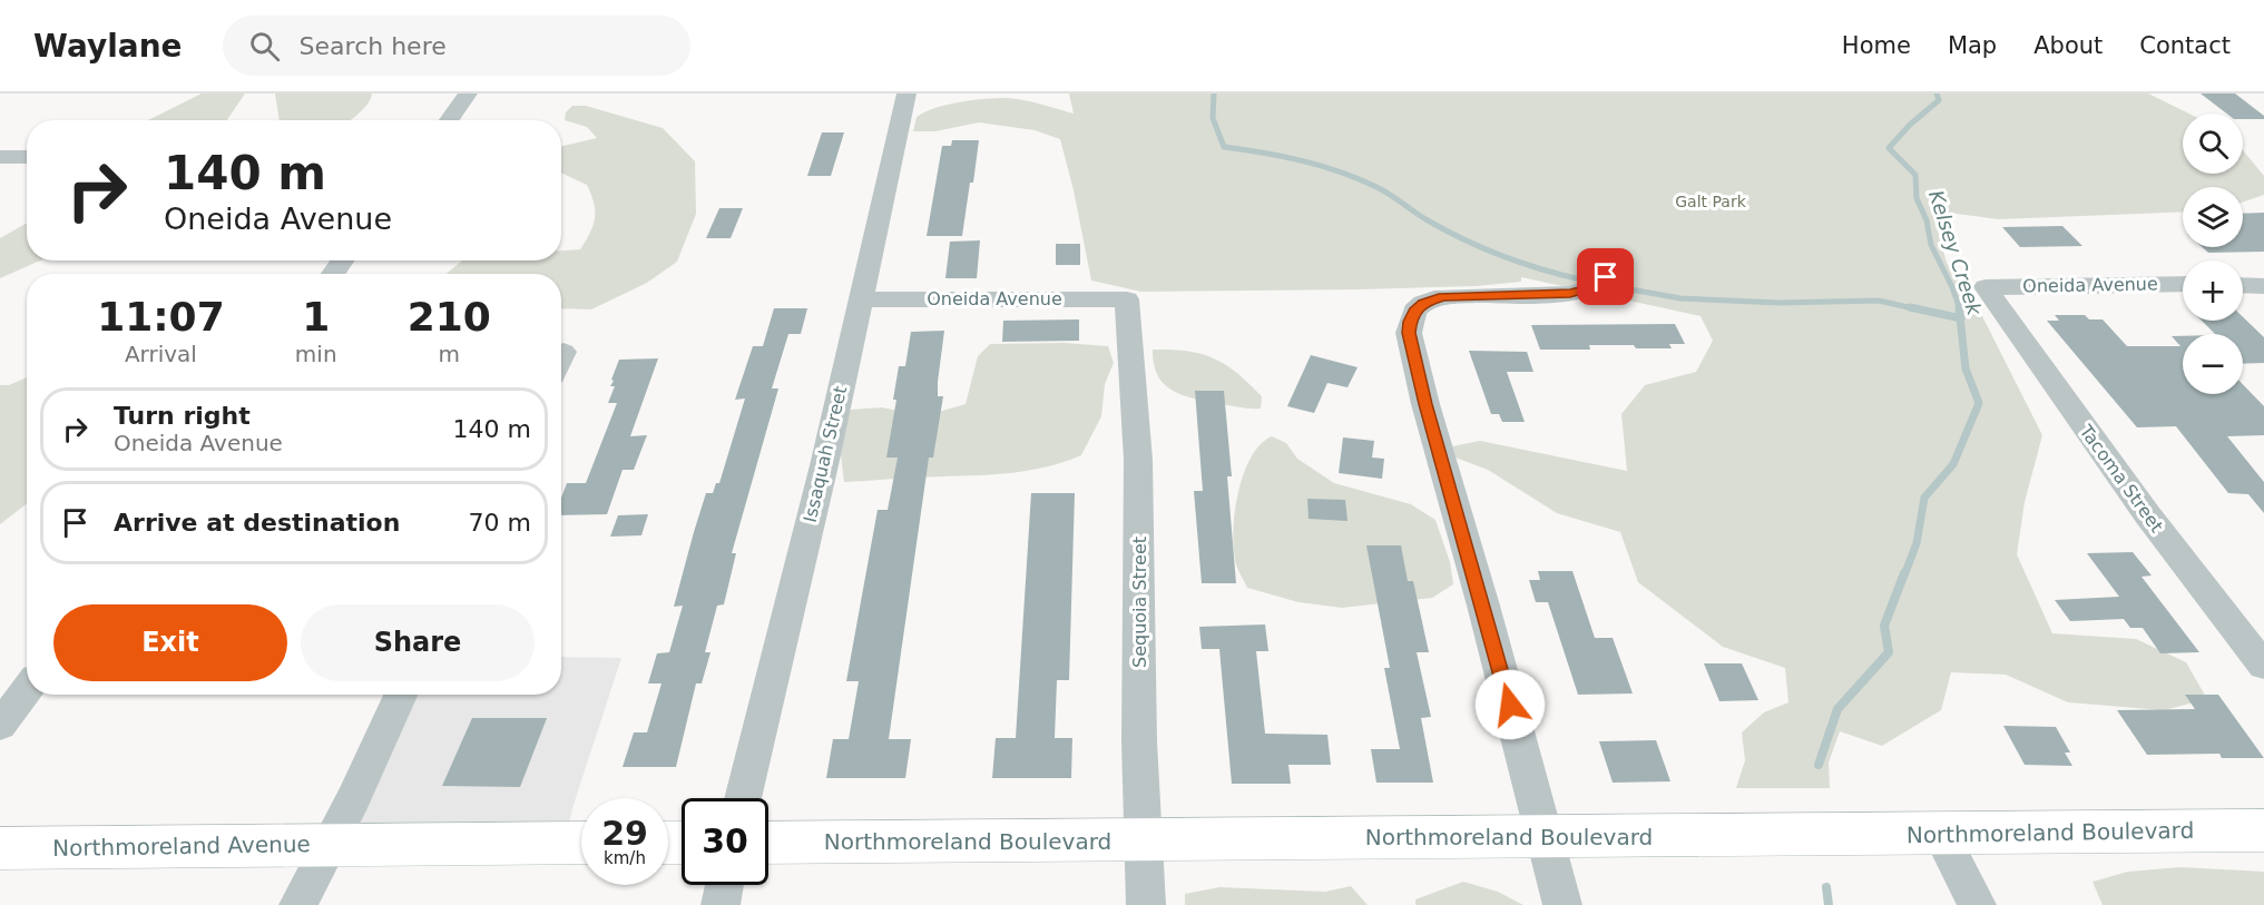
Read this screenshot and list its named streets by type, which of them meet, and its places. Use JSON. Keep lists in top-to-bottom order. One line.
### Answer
{"streets":{"street":["Oneida Avenue","Issaquah Street","Tacoma Street","Sequoia Street","Northmoreland Boulevard","Northmoreland Avenue"]},"crossings":[["Oneida Avenue","Issaquah Street"],["Oneida Avenue","Tacoma Street"],["Oneida Avenue","Sequoia Street"],["Sequoia Street","Northmoreland Boulevard"]],"water":["Kelsey Creek"],"parks":["Galt Park"],"page":{"header":"Waylane","search":"Search here","nav":["Home","Map","About","Contact"],"map_buttons":["+","−"],"turn":["140 m","Oneida Avenue"],"eta":["11:07","Arrival","1","min","210","m"],"list":[{"name":"Turn right","note":"Oneida Avenue","value":"140 m"},{"name":"Arrive at destination","value":"70 m"}],"buttons":["Exit","Share"],"speed":"29 km/h","limit":"30"}}
